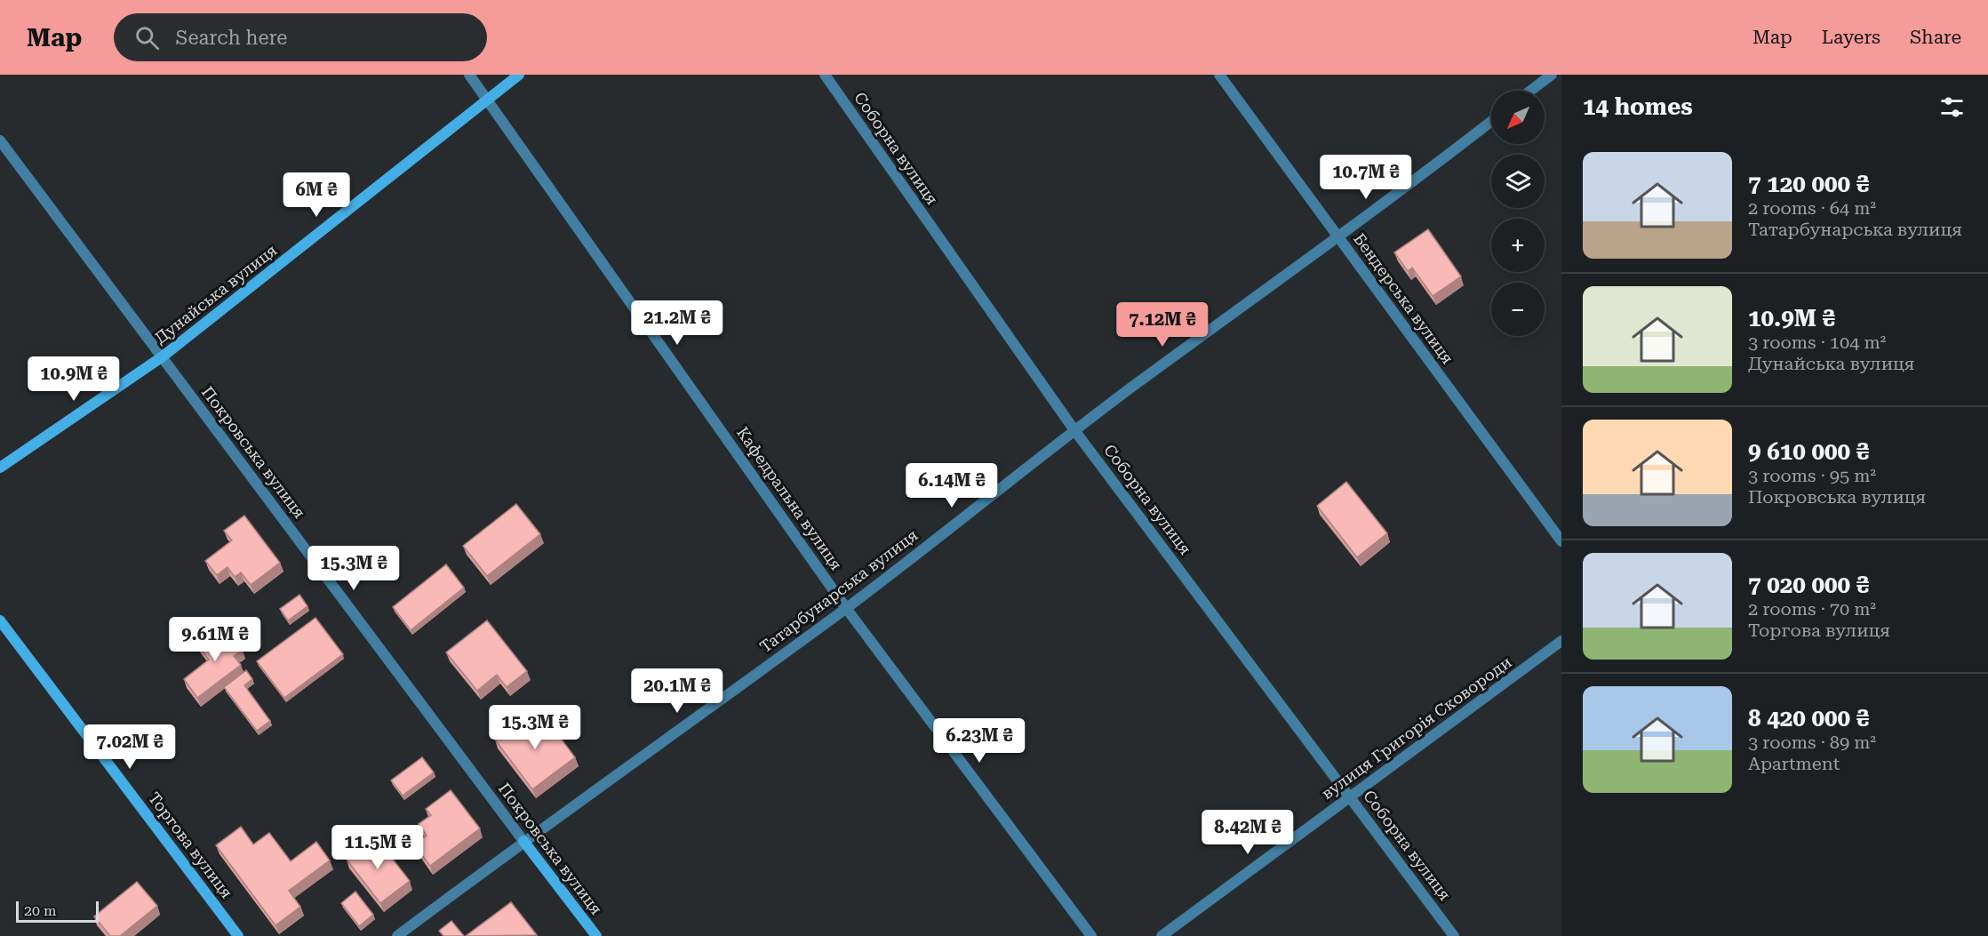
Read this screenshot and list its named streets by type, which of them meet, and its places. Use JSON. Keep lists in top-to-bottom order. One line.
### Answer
{"streets":{"main road":["Дунайська вулиця","Покровська вулиця","Торгова вулиця"],"street":["Соборна вулиця","Бендерська вулиця","Кафедральна вулиця","Татарбунарська вулиця","вулиця Григорія Сковороди"]},"crossings":[["Соборна вулиця","Татарбунарська вулиця"],["Соборна вулиця","вулиця Григорія Сковороди"],["Дунайська вулиця","Покровська вулиця"],["Дунайська вулиця","Кафедральна вулиця"],["Бендерська вулиця","Татарбунарська вулиця"],["Покровська вулиця","Татарбунарська вулиця"],["Кафедральна вулиця","Татарбунарська вулиця"]],"scale_bar":"20 m","north":"bottom left","page":{"header":"Map","search":"Search here","nav":["Map","Layers","Share"],"heading":"14 homes","map_buttons":["+","−"],"list":[{"name":"7 120 000 ₴","note":"2 rooms · 64 m² · Татарбунарська вулиця"},{"name":"10.9M ₴","note":"3 rooms · 104 m² · Дунайська вулиця"},{"name":"9 610 000 ₴","note":"3 rooms · 95 m² · Покровська вулиця"},{"name":"7 020 000 ₴","note":"2 rooms · 70 m² · Торгова вулиця"},{"name":"8 420 000 ₴","note":"3 rooms · 89 m² · Apartment"}],"price":["10.7M ₴","6M ₴","21.2M ₴","7.12M ₴","10.9M ₴","6.14M ₴","15.3M ₴","9.61M ₴","20.1M ₴","15.3M ₴","6.23M ₴","7.02M ₴","8.42M ₴","11.5M ₴"],"scale":"20 m"}}
